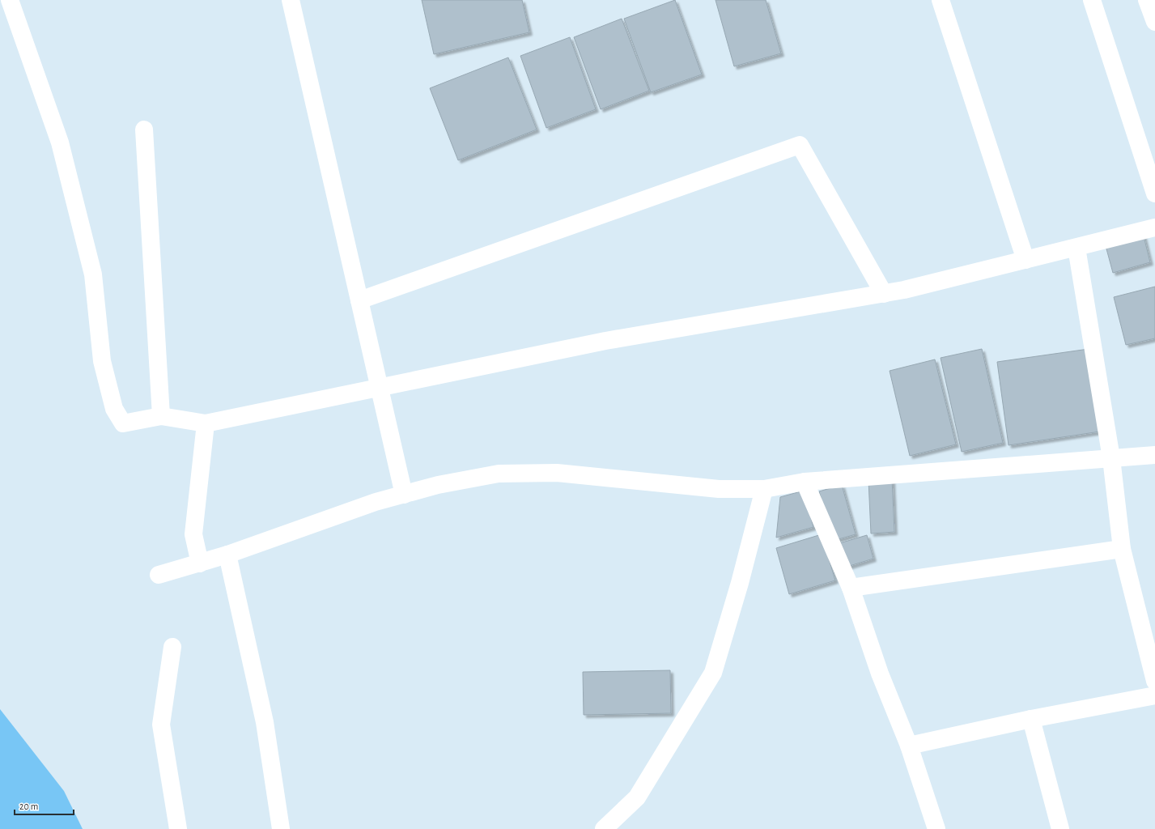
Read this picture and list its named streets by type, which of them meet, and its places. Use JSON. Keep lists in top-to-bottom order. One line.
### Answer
{"scale_bar":"20 m"}
